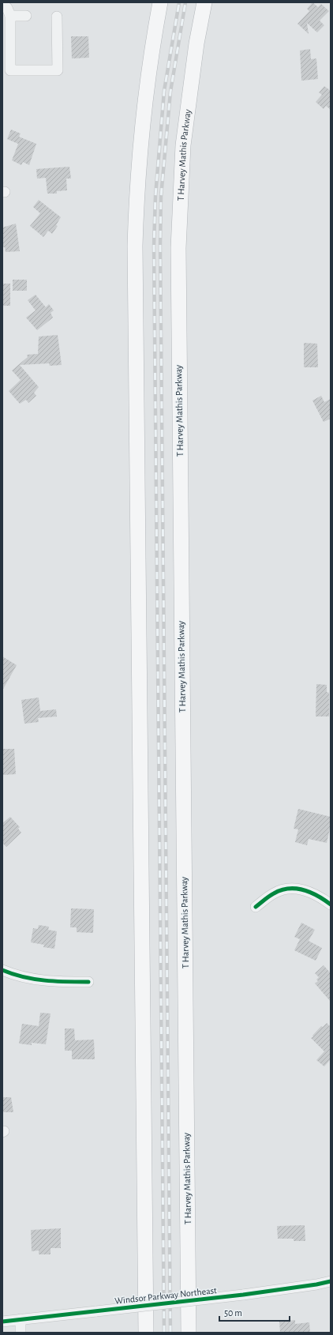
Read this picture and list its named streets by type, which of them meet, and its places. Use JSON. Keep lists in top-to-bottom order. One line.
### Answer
{"streets":{"highway":["T Harvey Mathis Parkway"],"street":["Windsor Parkway Northeast"]},"scale_bar":"50 m"}
